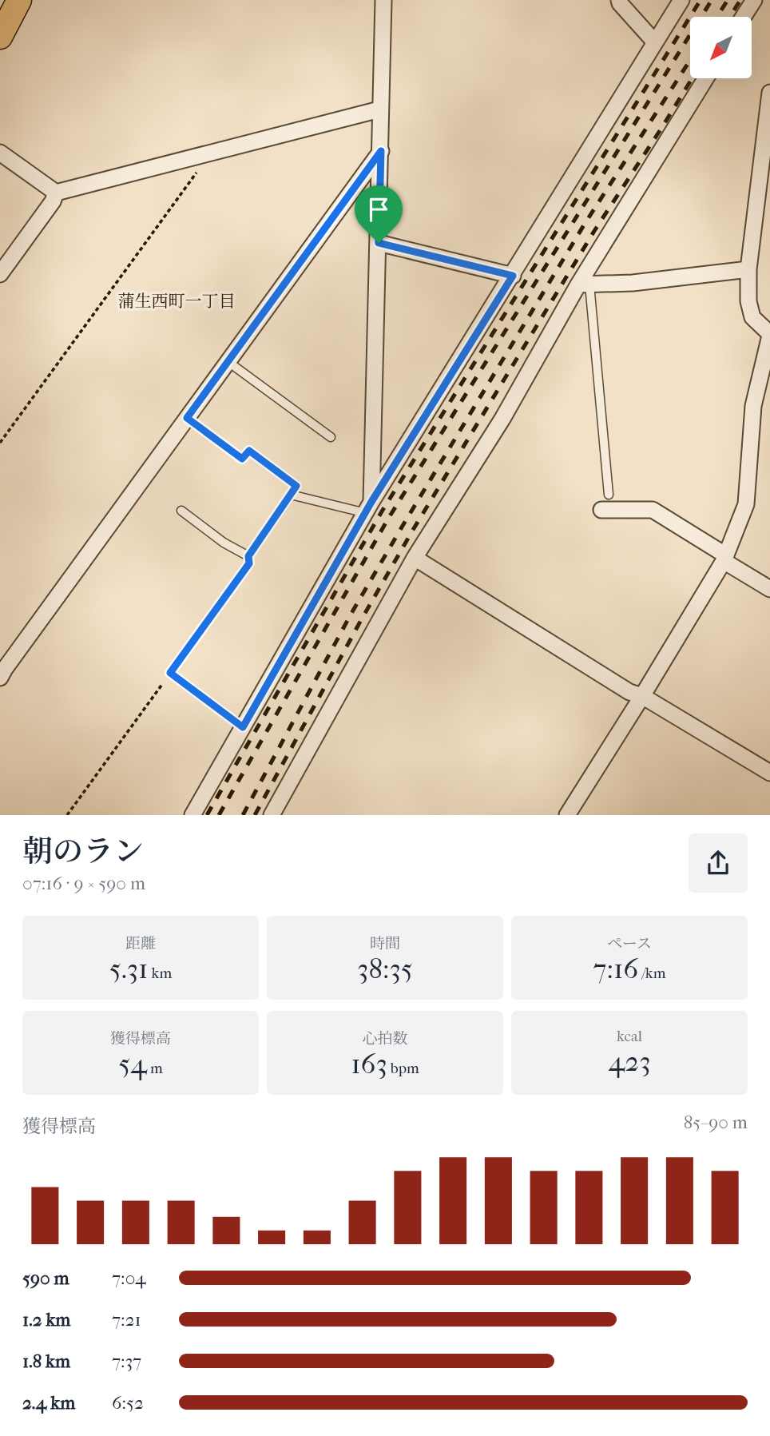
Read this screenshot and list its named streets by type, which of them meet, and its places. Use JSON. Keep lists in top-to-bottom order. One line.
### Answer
{"districts":["蒲生西町一丁目"],"north":"bottom left","page":{"heading":["朝のラン","07:16 · 9 × 590 m"],"stats":[["距離","5.31 km"],["時間","38:35"],["ペース","7:16 /km"],["獲得標高","54 m"],["心拍数","163 bpm"],["kcal","423"]],"chart":["獲得標高","85–90 m"],"list":[{"name":"590 m","note":"7:04"},{"name":"1.2 km","note":"7:21"},{"name":"1.8 km","note":"7:37"},{"name":"2.4 km","note":"6:52"}]}}
